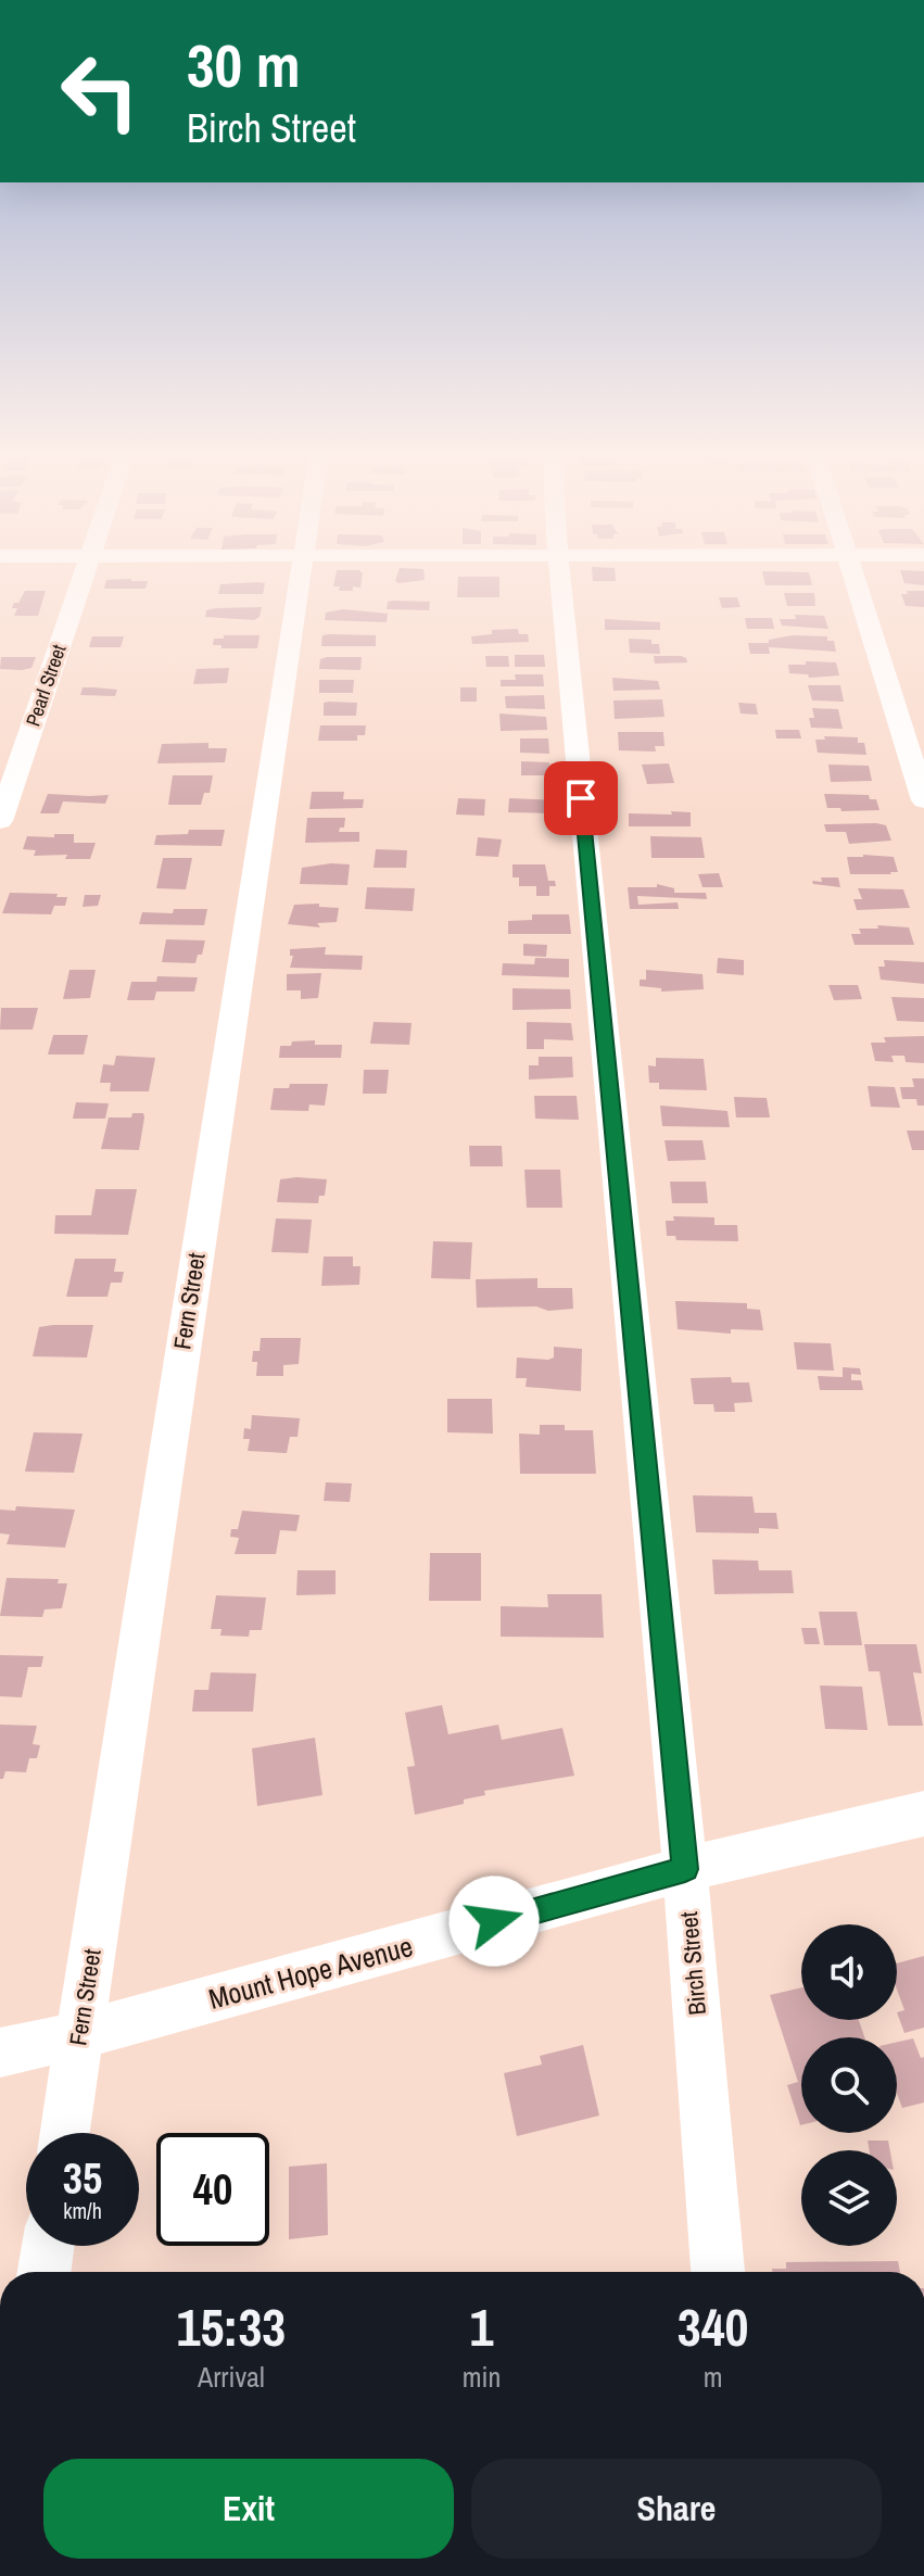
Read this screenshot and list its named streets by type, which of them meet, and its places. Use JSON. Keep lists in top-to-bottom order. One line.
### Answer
{"streets":{"street":["Pearl Street","Fern Street","Birch Street","Mount Hope Avenue"]},"crossings":[["Fern Street","Mount Hope Avenue"],["Birch Street","Mount Hope Avenue"]],"page":{"turn":["30 m","Birch Street"],"speed":"35 km/h","limit":"40","eta":["15:33","Arrival","1","min","340","m"],"buttons":["Exit","Share"]}}
